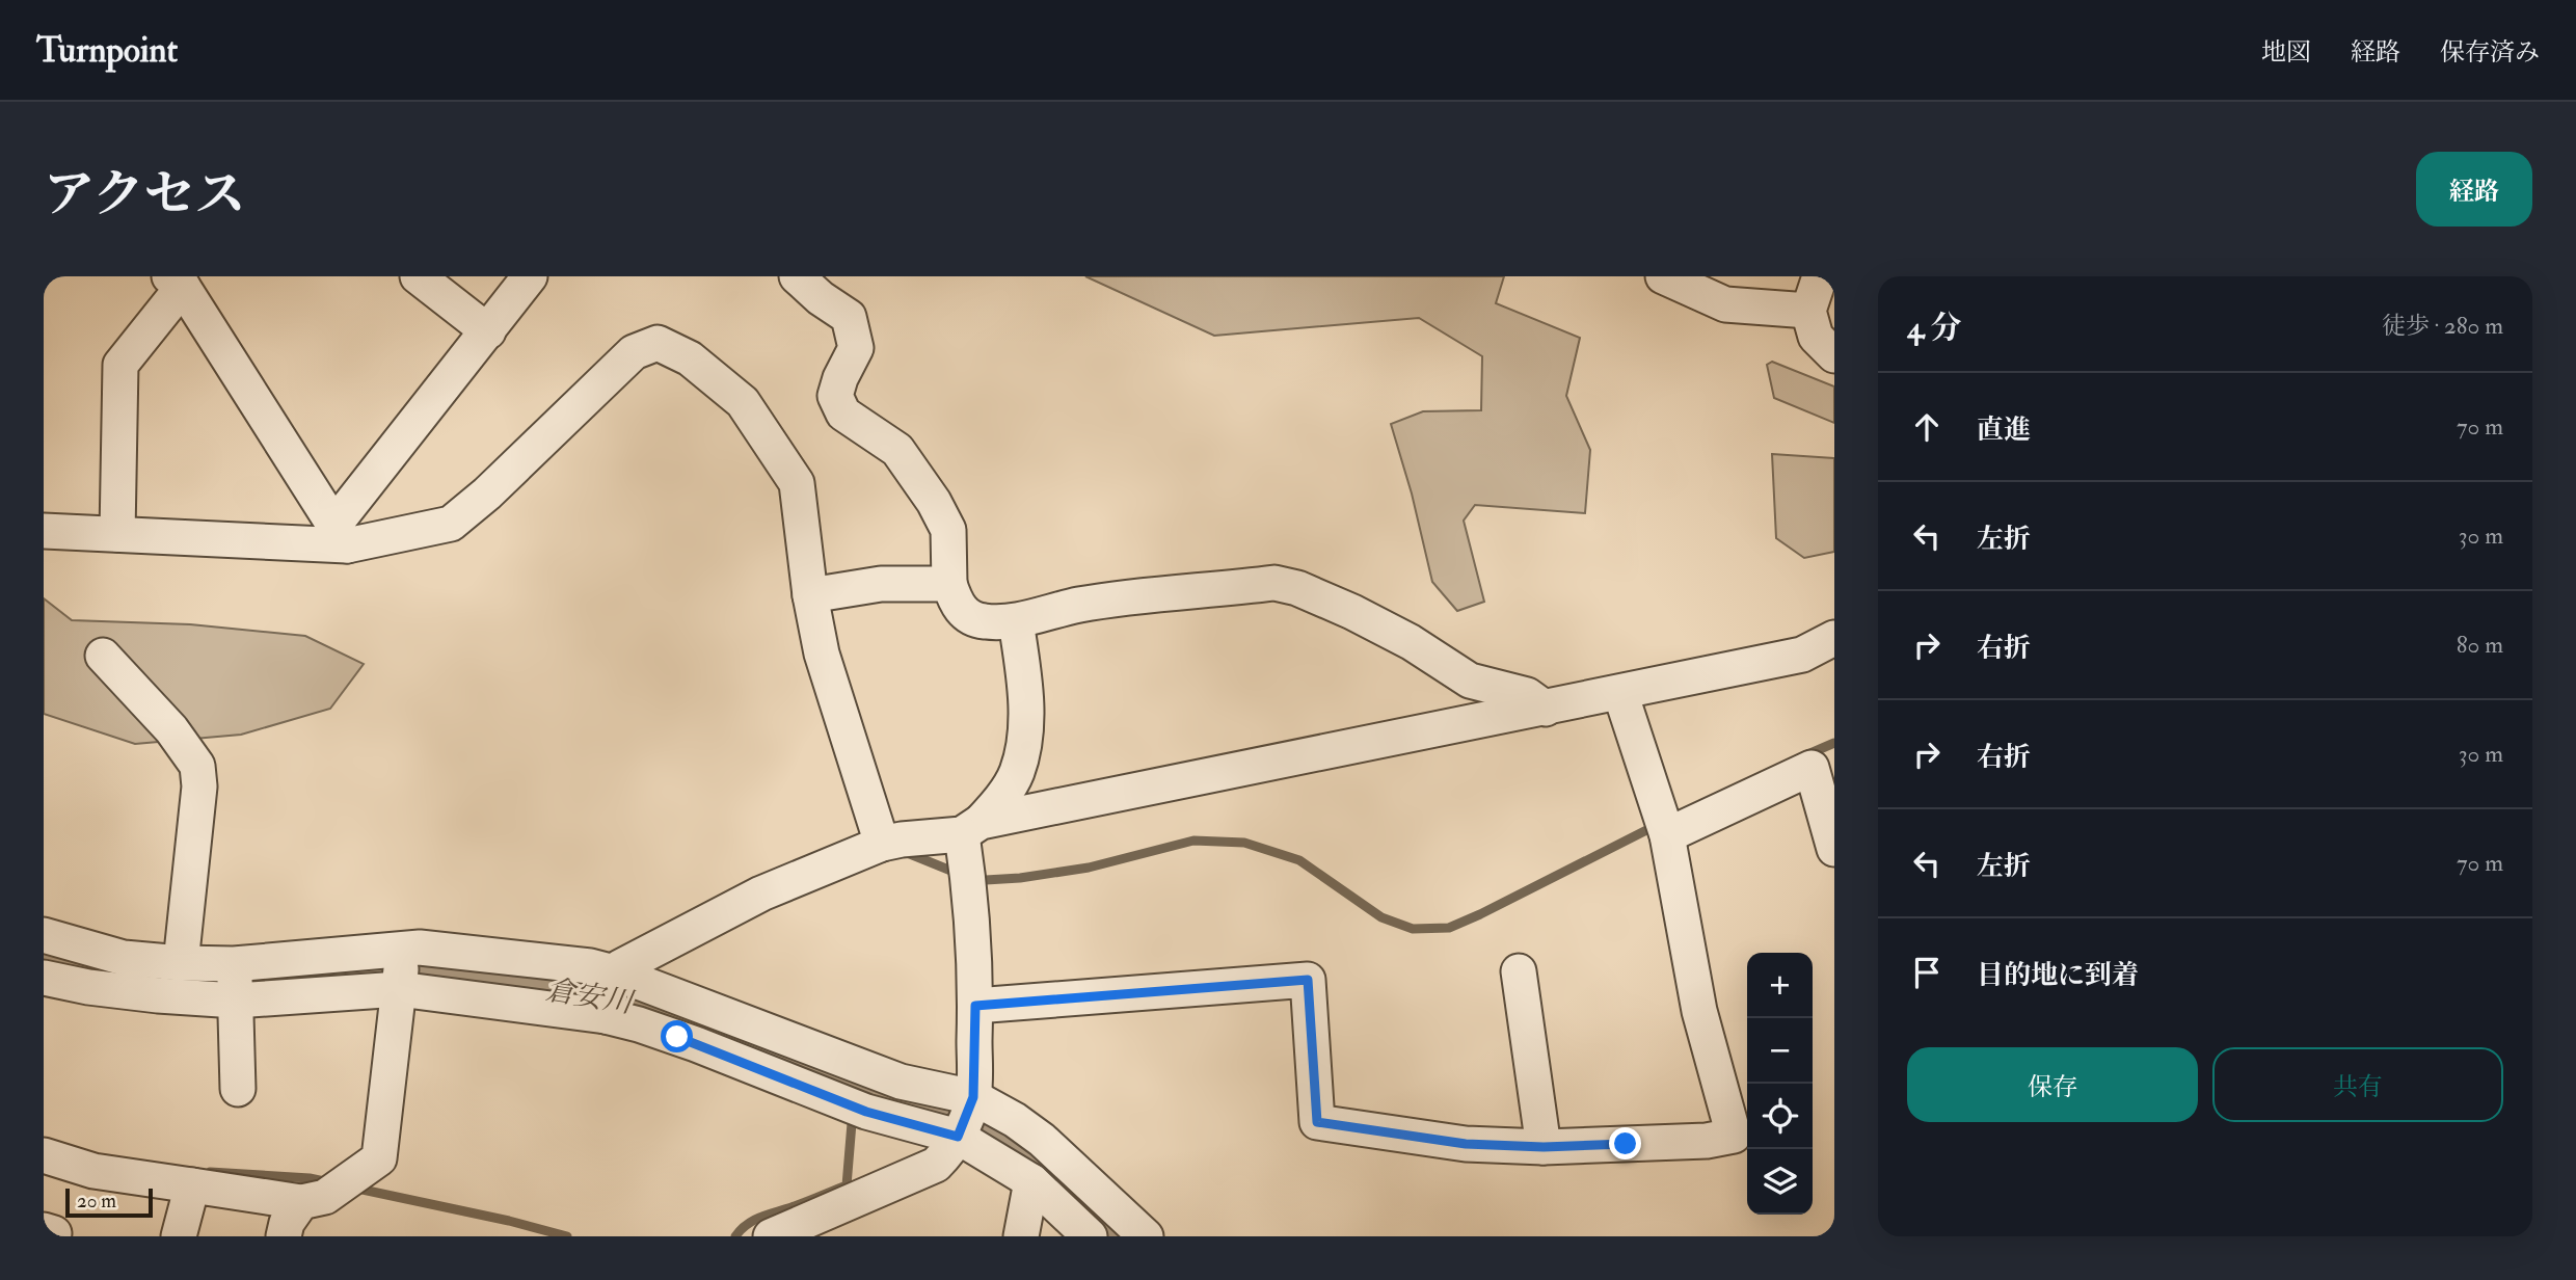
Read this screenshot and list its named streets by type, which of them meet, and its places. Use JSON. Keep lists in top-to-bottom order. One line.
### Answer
{"water":["倉安川"],"scale_bar":"20 m","page":{"header":"Turnpoint","nav":["地図","経路","保存済み"],"buttons":["経路",["保存","共有"]],"title":"アクセス","heading":["4 分","徒歩 · 280 m"],"list":[["直進","70 m"],["左折","30 m"],["右折","80 m"],["右折","30 m"],["左折","70 m"],"目的地に到着"],"map_buttons":["+","−"],"scale":"20 m"}}
